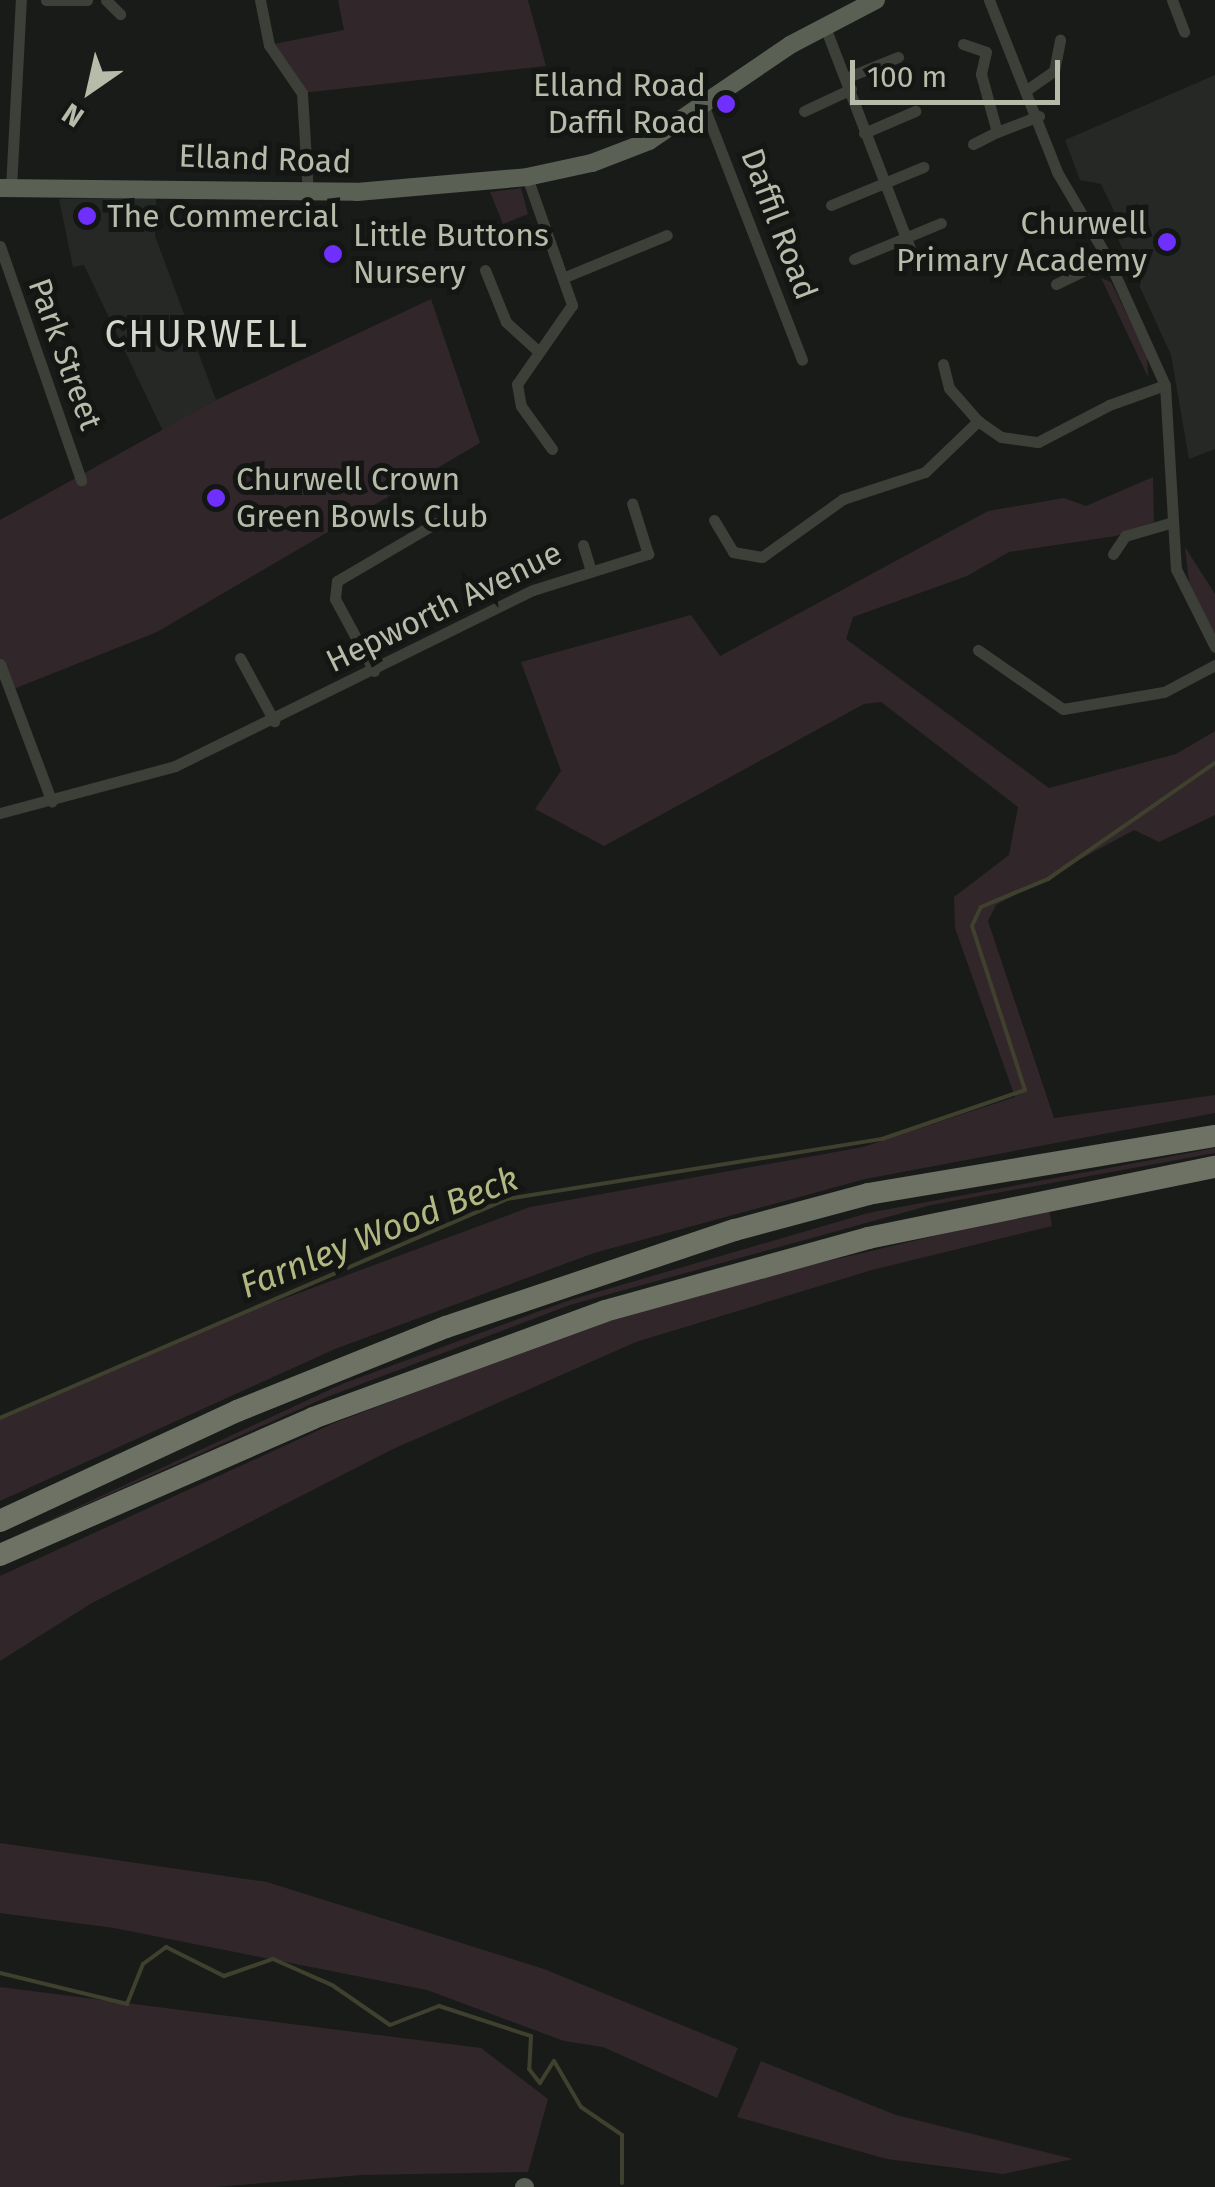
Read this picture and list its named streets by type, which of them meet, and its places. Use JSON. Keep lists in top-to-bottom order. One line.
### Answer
{"streets":{"main road":["Elland Road"],"street":["Daffil Road","Park Street","Hepworth Avenue"]},"crossings":[["Elland Road","Daffil Road"]],"districts":["CHURWELL"],"water":["Farnley Wood Beck"],"places":["Elland Road Daffil Road","The Commercial","Churwell Primary Academy","Little Buttons Nursery","Churwell Crown Green Bowls Club"],"scale_bar":"100 m","north":"bottom left"}
